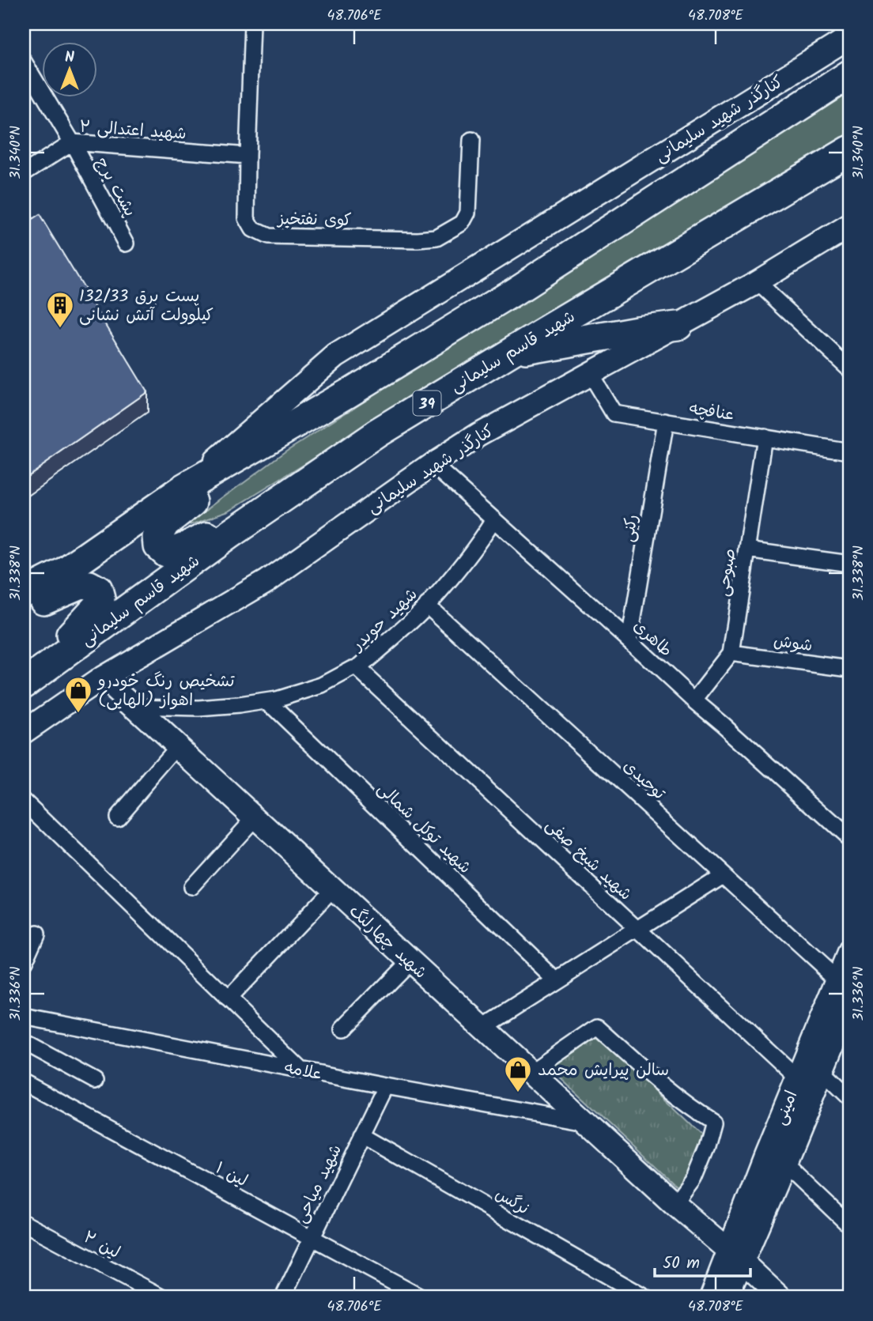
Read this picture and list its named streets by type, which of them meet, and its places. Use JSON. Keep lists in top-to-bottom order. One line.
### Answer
{"streets":{"highway":["شهید قاسم سلیمانی","39"],"street":["کنارگذر شهید سلیمانی","شهید اعتدالی ۲","پشت برج","کوی نفتخیز","عنافچه","رکنی","صبوحی","شهید حویدر","طاهری","شوش","توحیدی","شهید توکل شمالی","شهید شیخ صفی","شهید چهارلنگ","علامه","امینی","لین ۱","شهید میاحی","نرگس","لین ۲"]},"crossings":[["کنارگذر شهید سلیمانی","عنافچه"],["کنارگذر شهید سلیمانی","طاهری"],["کنارگذر شهید سلیمانی","شهید چهارلنگ"],["شهید اعتدالی ۲","پشت برج"],["شهید اعتدالی ۲","کوی نفتخیز"],["عنافچه","رکنی"],["عنافچه","صبوحی"],["رکنی","طاهری"],["صبوحی","طاهری"],["صبوحی","شوش"],["شهید حویدر","طاهری"],["شهید حویدر","توحیدی"],["شهید حویدر","شهید توکل شمالی"],["شهید حویدر","شهید شیخ صفی"],["شهید حویدر","شهید چهارلنگ"],["توحیدی","امینی"],["شهید شیخ صفی","امینی"],["شهید چهارلنگ","علامه"],["شهید چهارلنگ","امینی"],["علامه","شهید میاحی"],["لین ۱","شهید میاحی"],["شهید میاحی","نرگس"]],"places":{"building":["پست برق 132/33 کیلوولت آتش نشانی"],"shop":["تشخیص رنگ خودرو اهواز (الهایی)","سالن پیرایش محمد"]},"scale_bar":"50 m","north":"top","coordinates":["48.706°E","48.708°E","31.340°N","31.338°N","31.336°N"]}
